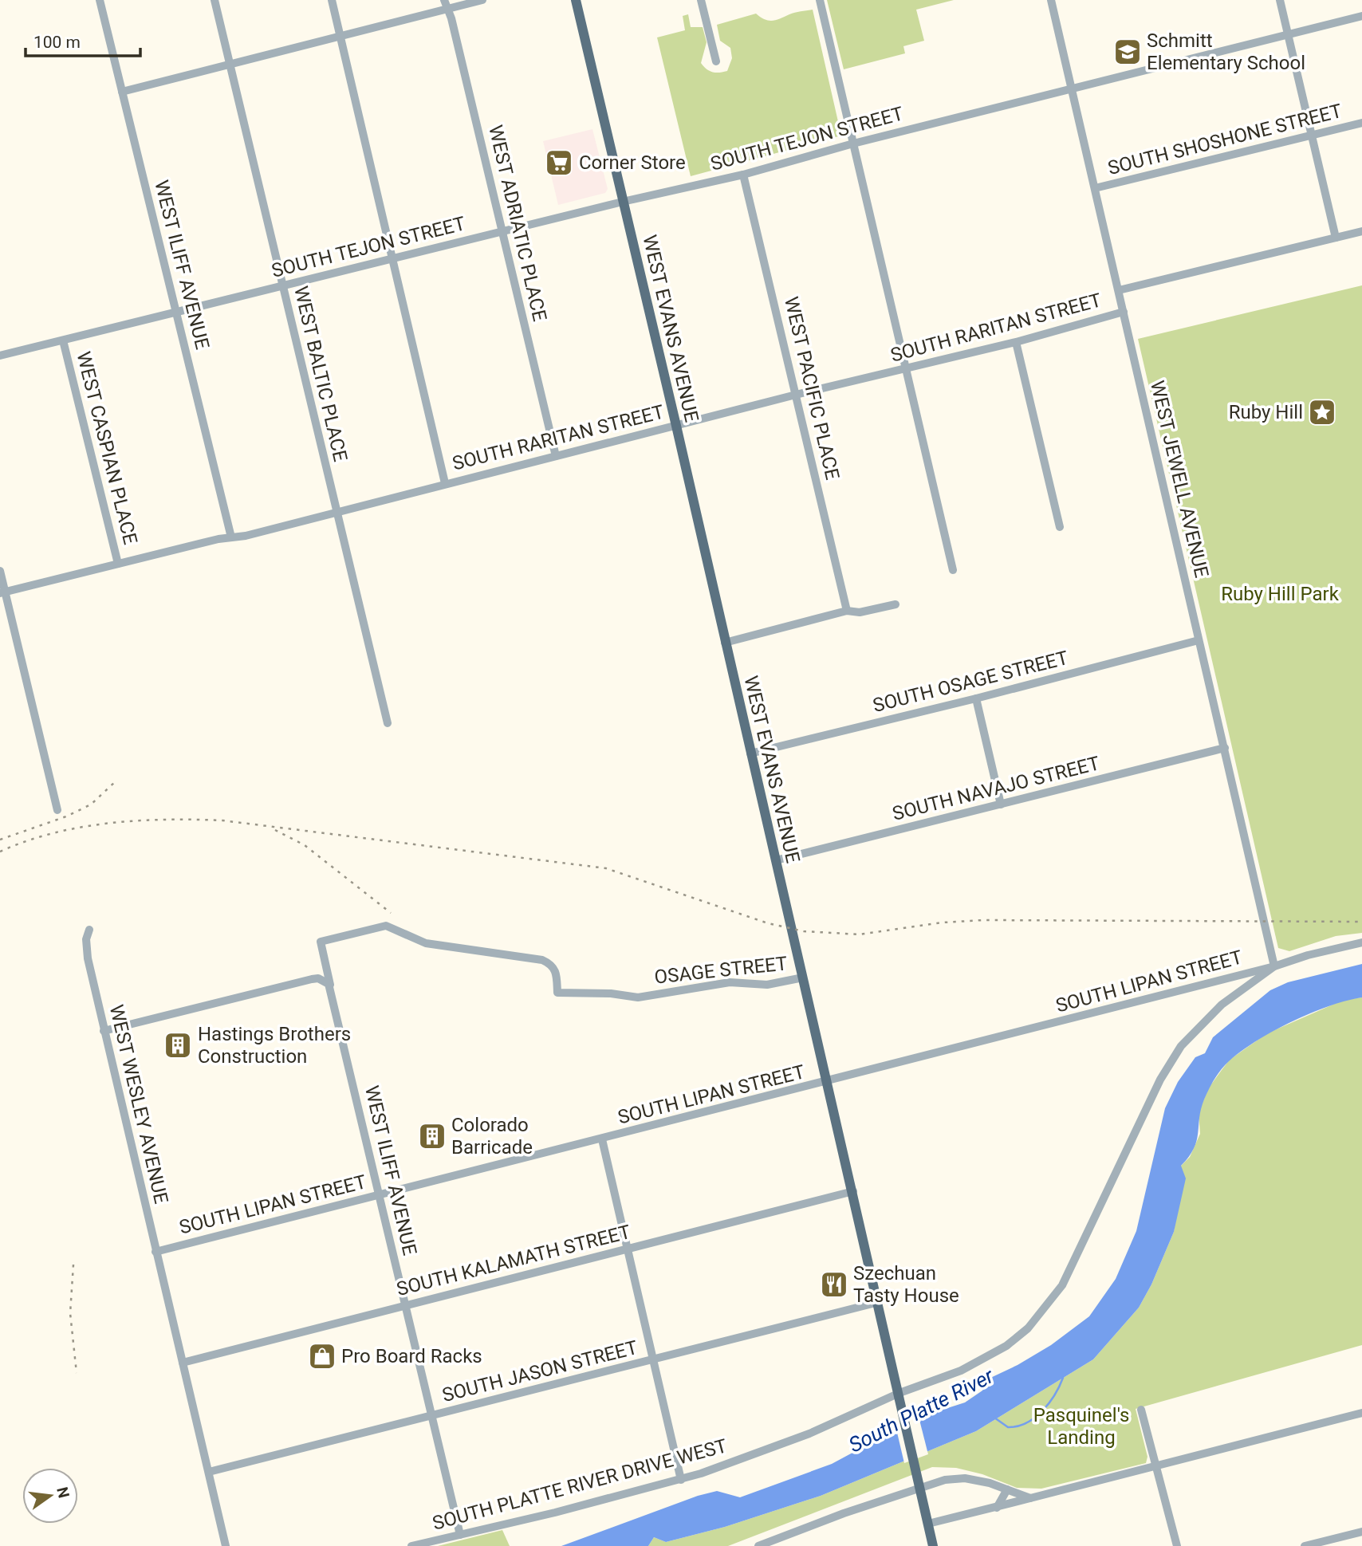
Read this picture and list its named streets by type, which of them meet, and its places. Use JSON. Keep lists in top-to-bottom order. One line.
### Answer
{"streets":{"main road":["WEST EVANS AVENUE"],"street":["SOUTH TEJON STREET","SOUTH SHOSHONE STREET","WEST ADRIATIC PLACE","WEST ILIFF AVENUE","SOUTH RARITAN STREET","WEST BALTIC PLACE","WEST PACIFIC PLACE","WEST CASPIAN PLACE","WEST JEWELL AVENUE","SOUTH OSAGE STREET","SOUTH NAVAJO STREET","OSAGE STREET","SOUTH LIPAN STREET","WEST WESLEY AVENUE","SOUTH KALAMATH STREET","SOUTH JASON STREET","SOUTH PLATTE RIVER DRIVE WEST"]},"crossings":[["SOUTH TEJON STREET","WEST ADRIATIC PLACE"],["SOUTH TEJON STREET","WEST ILIFF AVENUE"],["SOUTH TEJON STREET","WEST EVANS AVENUE"],["SOUTH TEJON STREET","WEST BALTIC PLACE"],["SOUTH TEJON STREET","WEST PACIFIC PLACE"],["SOUTH TEJON STREET","WEST CASPIAN PLACE"],["SOUTH TEJON STREET","WEST JEWELL AVENUE"],["SOUTH SHOSHONE STREET","WEST JEWELL AVENUE"],["WEST ADRIATIC PLACE","SOUTH RARITAN STREET"],["WEST ILIFF AVENUE","SOUTH RARITAN STREET"],["WEST ILIFF AVENUE","OSAGE STREET"],["WEST ILIFF AVENUE","SOUTH LIPAN STREET"],["WEST ILIFF AVENUE","SOUTH KALAMATH STREET"],["WEST ILIFF AVENUE","SOUTH JASON STREET"],["WEST ILIFF AVENUE","SOUTH PLATTE RIVER DRIVE WEST"],["SOUTH RARITAN STREET","WEST EVANS AVENUE"],["SOUTH RARITAN STREET","WEST BALTIC PLACE"],["SOUTH RARITAN STREET","WEST PACIFIC PLACE"],["SOUTH RARITAN STREET","WEST CASPIAN PLACE"],["SOUTH RARITAN STREET","WEST JEWELL AVENUE"],["WEST EVANS AVENUE","SOUTH OSAGE STREET"],["WEST EVANS AVENUE","SOUTH NAVAJO STREET"],["WEST EVANS AVENUE","OSAGE STREET"],["WEST EVANS AVENUE","SOUTH LIPAN STREET"],["WEST EVANS AVENUE","SOUTH KALAMATH STREET"],["WEST EVANS AVENUE","SOUTH JASON STREET"],["WEST EVANS AVENUE","SOUTH PLATTE RIVER DRIVE WEST"],["WEST JEWELL AVENUE","SOUTH OSAGE STREET"],["WEST JEWELL AVENUE","SOUTH NAVAJO STREET"],["WEST JEWELL AVENUE","SOUTH LIPAN STREET"],["WEST JEWELL AVENUE","SOUTH PLATTE RIVER DRIVE WEST"],["SOUTH LIPAN STREET","WEST WESLEY AVENUE"],["SOUTH LIPAN STREET","SOUTH PLATTE RIVER DRIVE WEST"],["WEST WESLEY AVENUE","SOUTH KALAMATH STREET"],["WEST WESLEY AVENUE","SOUTH JASON STREET"]],"water":["South Platte River"],"parks":["Ruby Hill Park","Pasquinel's Landing"],"places":{"school or university":["Schmitt Elementary School"],"supermarket":["Corner Store"],"place":["Ruby Hill"],"building":["Hastings Brothers Construction","Colorado Barricade"],"restaurant":["Szechuan Tasty House"],"shop":["Pro Board Racks"]},"scale_bar":"100 m","north":"right"}
